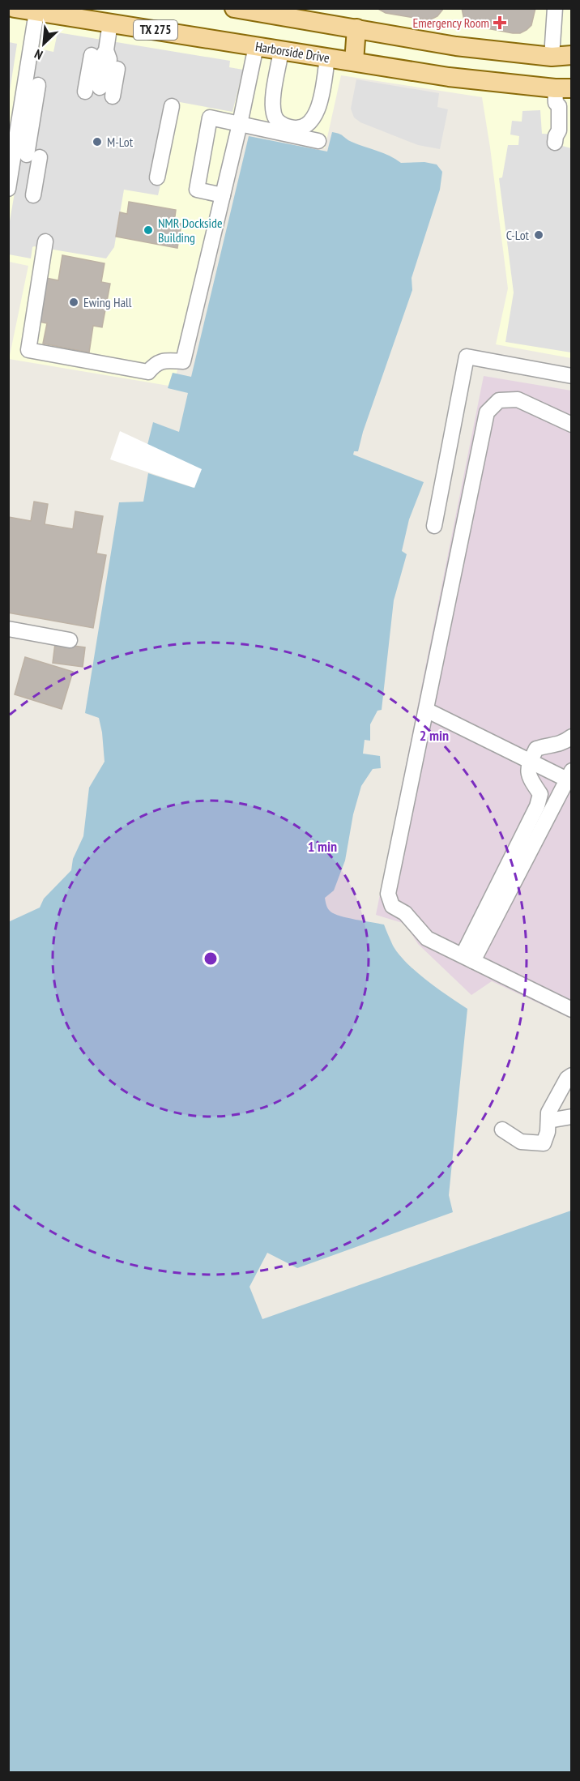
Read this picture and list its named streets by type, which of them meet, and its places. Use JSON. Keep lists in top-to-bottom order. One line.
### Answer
{"streets":{"main road":["TX 275","Harborside Drive"]},"places":{"health":["Emergency Room"],"other":["M-Lot","NMR Dockside Building","C-Lot","Ewing Hall"]},"north":"bottom left","rings":["2 min","1 min"]}
